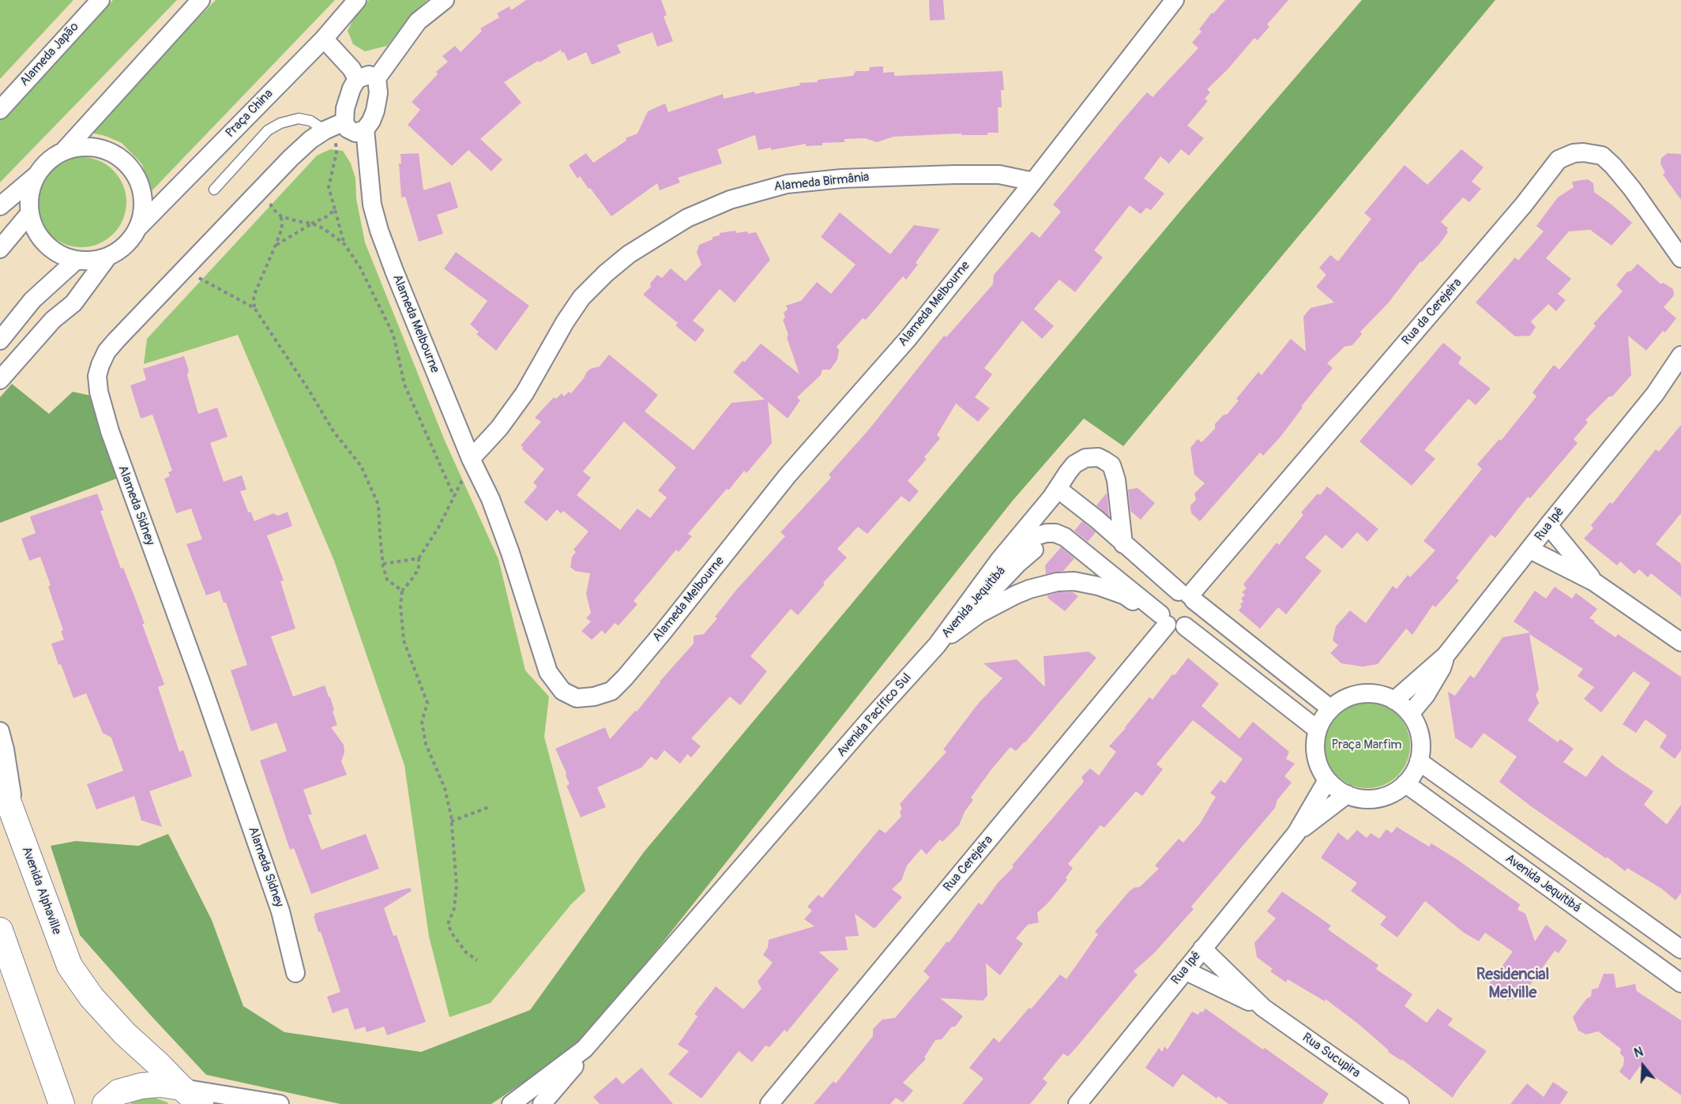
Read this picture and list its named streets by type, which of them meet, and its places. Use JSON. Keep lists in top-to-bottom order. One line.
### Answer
{"streets":{"main road":["Avenida Alphaville"],"street":["Alameda Japão","Praça China","Alameda Birmânia","Alameda Melbourne","Rua da Cerejeira","Alameda Sidney","Rua Ipê","Avenida Jequitibá","Avenida Pacífico Sul","Rua Cerejeira","Rua Sucupira"]},"crossings":[["Alameda Birmânia","Alameda Melbourne"],["Rua da Cerejeira","Rua Cerejeira"],["Rua Ipê","Avenida Jequitibá"],["Rua Ipê","Rua Sucupira"],["Avenida Jequitibá","Avenida Pacífico Sul"],["Avenida Jequitibá","Rua Cerejeira"]],"districts":["Residencial Melville"],"parks":["Praça Marfim"],"north":"top"}
